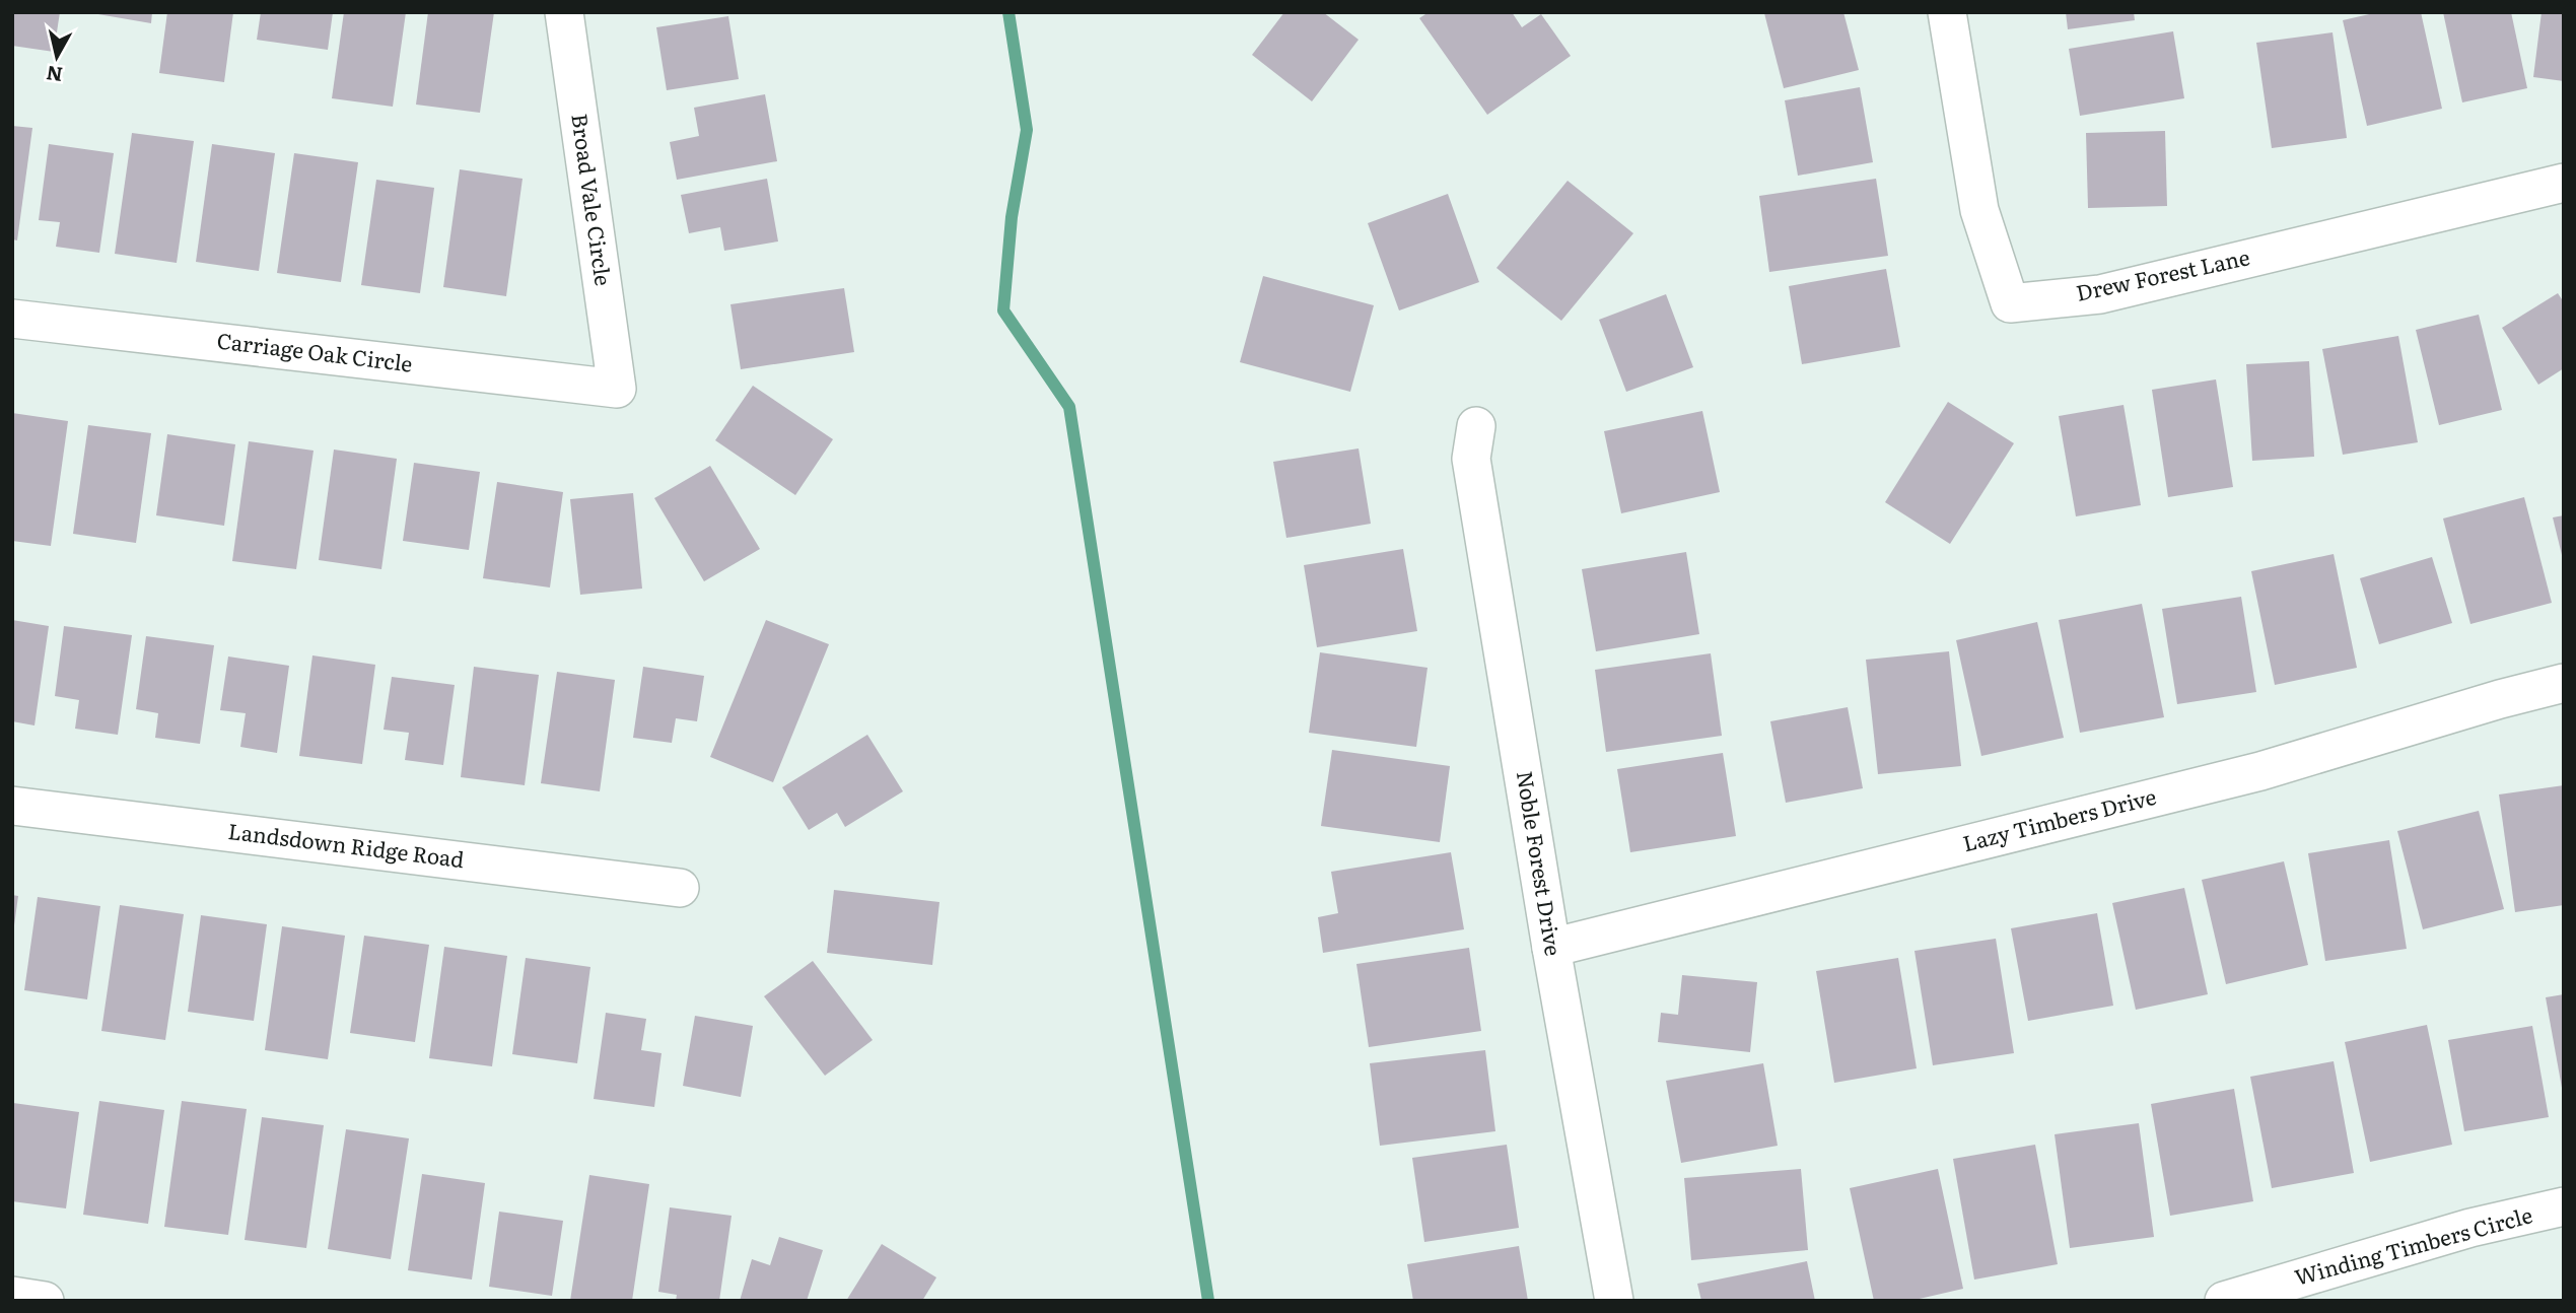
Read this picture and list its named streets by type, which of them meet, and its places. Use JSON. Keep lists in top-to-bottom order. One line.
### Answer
{"streets":{"street":["Broad Vale Circle","Drew Forest Lane","Carriage Oak Circle","Lazy Timbers Drive","Landsdown Ridge Road","Noble Forest Drive","Winding Timbers Circle"]},"crossings":[["Broad Vale Circle","Carriage Oak Circle"],["Lazy Timbers Drive","Noble Forest Drive"]],"north":"bottom"}
